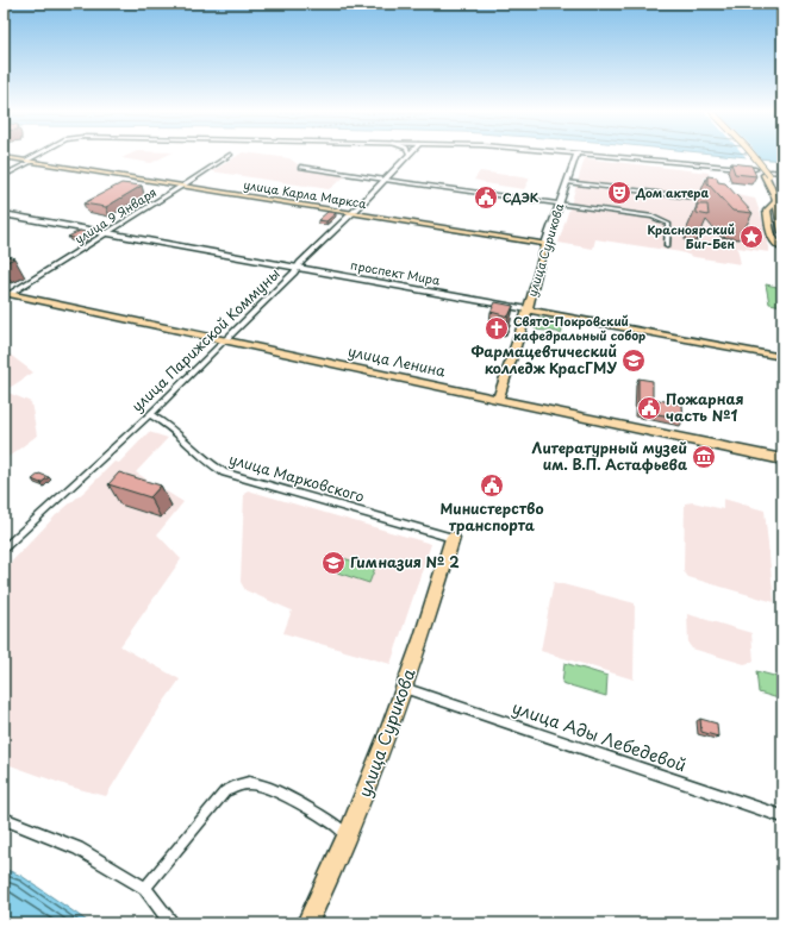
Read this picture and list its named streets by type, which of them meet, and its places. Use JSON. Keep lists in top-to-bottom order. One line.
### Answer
{"streets":{"main road":["улица Карла Маркса","улица Сурикова","проспект Мира","улица Ленина"],"street":["улица 9 Января","улица Парижской Коммуны","улица Марковского","улица Ады Лебедевой"]},"crossings":[["улица Карла Маркса","улица 9 Января"],["улица Карла Маркса","улица Сурикова"],["улица Карла Маркса","улица Парижской Коммуны"],["улица 9 Января","проспект Мира"],["улица 9 Января","улица Ленина"],["улица Сурикова","проспект Мира"],["улица Сурикова","улица Ленина"],["улица Сурикова","улица Марковского"],["улица Сурикова","улица Ады Лебедевой"],["проспект Мира","улица Парижской Коммуны"],["улица Парижской Коммуны","улица Ленина"],["улица Парижской Коммуны","улица Марковского"]],"places":{"theatre":["Дом актера"],"public building":["СДЭК","Пожарная часть №1","Министерство транспорта"],"place":["Красноярский Биг-Бен"],"church":["Свято-Покровский кафедральный собор"],"school or university":["Фармацевтический колледж КрасГМУ","Гимназия № 2"],"museum":["Литературный музей им. В.П. Астафьева"]}}
